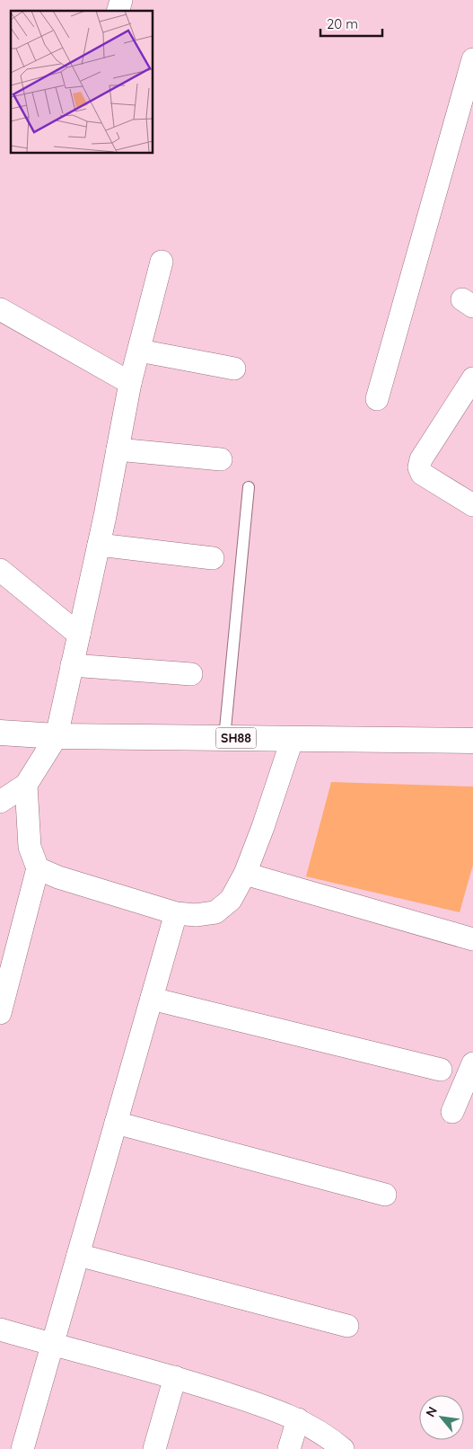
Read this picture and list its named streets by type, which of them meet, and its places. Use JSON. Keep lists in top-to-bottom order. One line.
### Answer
{"streets":{"main road":["SH88"]},"scale_bar":"20 m","north":"top left"}
